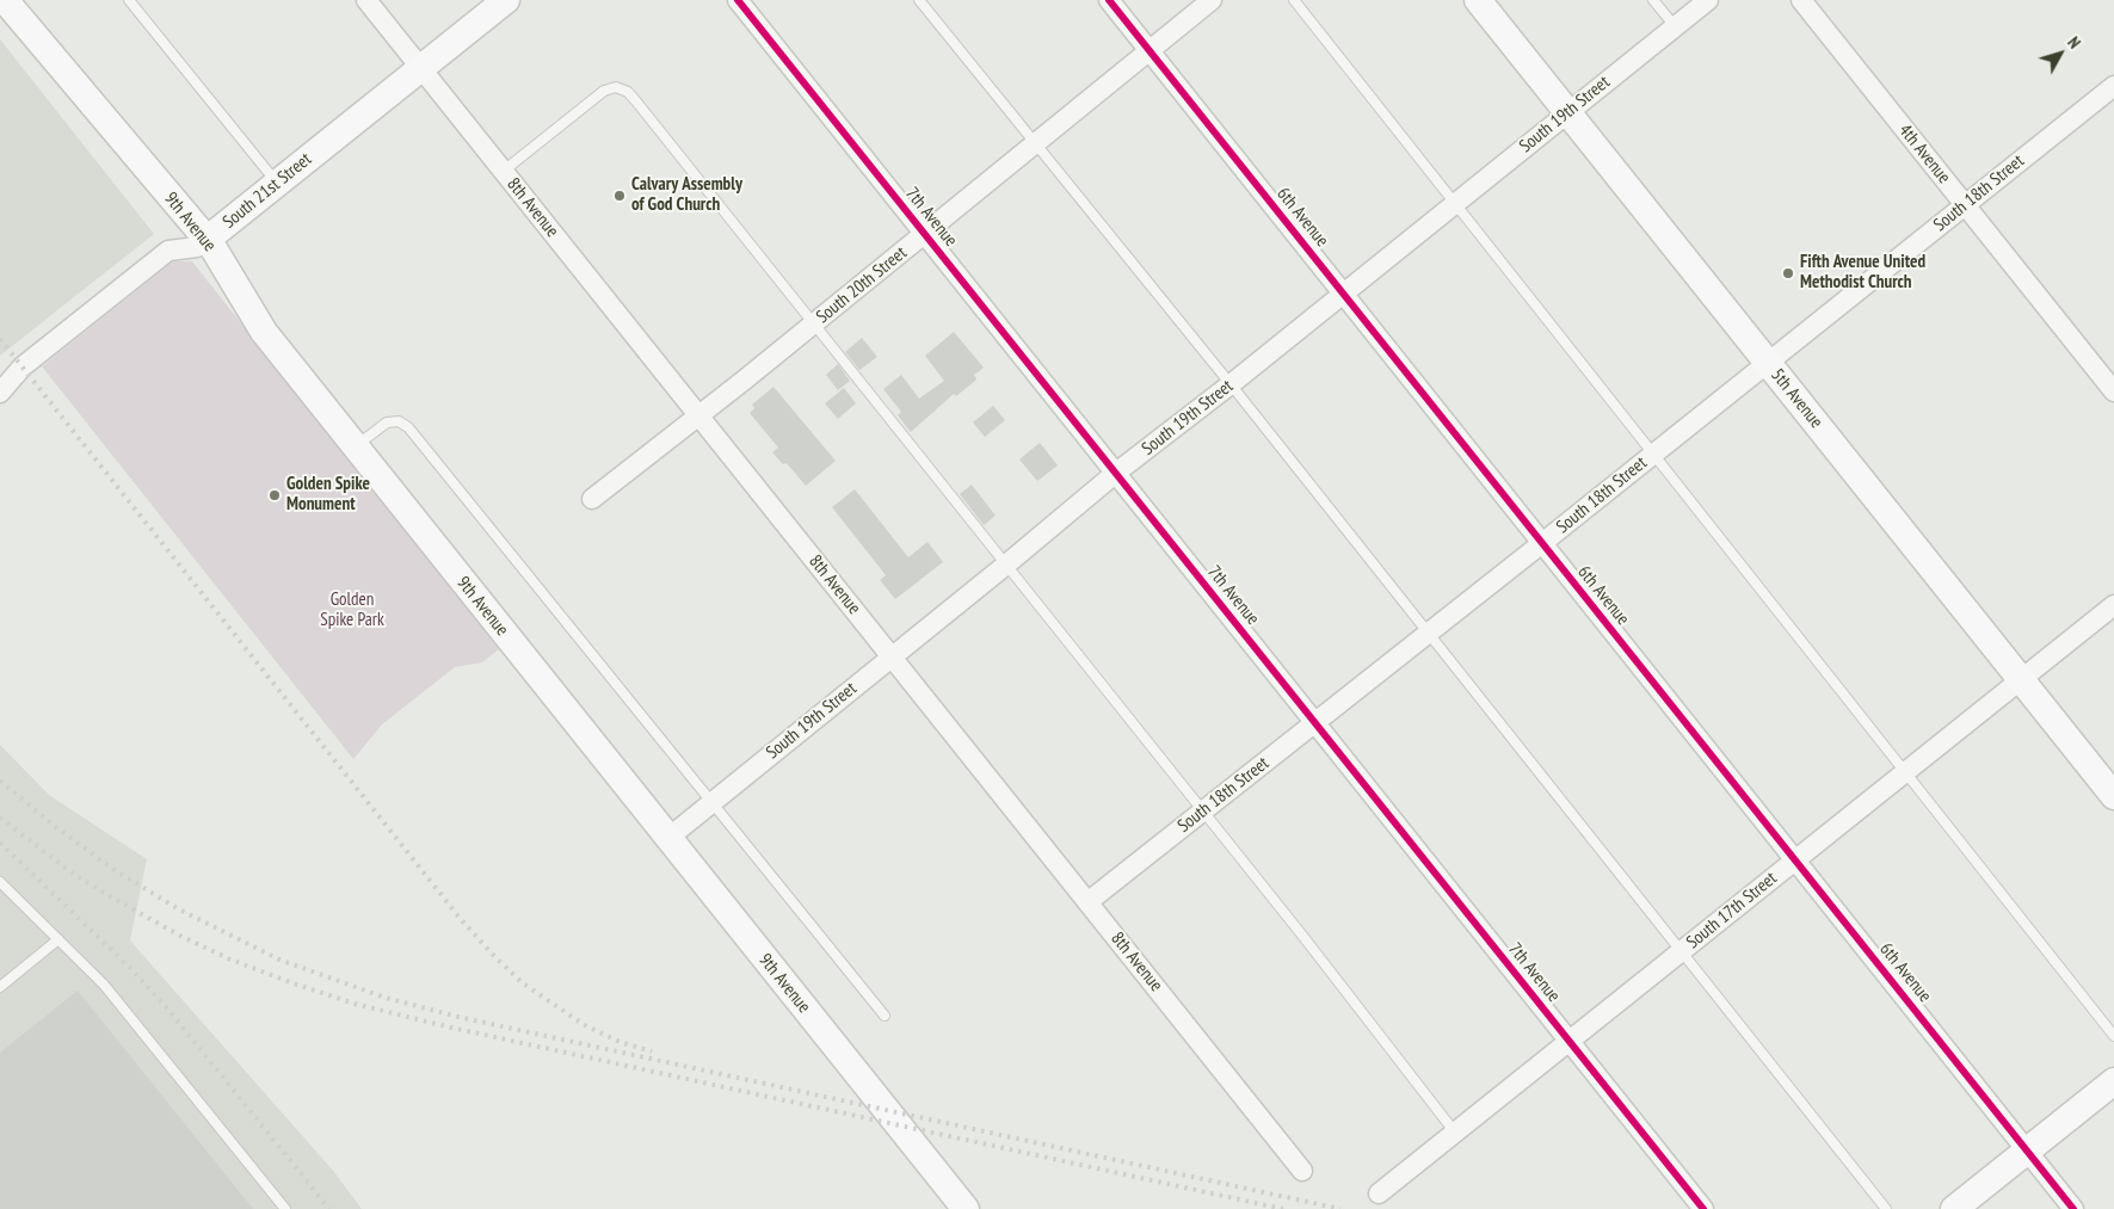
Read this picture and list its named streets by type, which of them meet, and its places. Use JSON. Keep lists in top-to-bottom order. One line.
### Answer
{"streets":{"main road":["South 21st Street","9th Avenue","5th Avenue"],"street":["South 19th Street","4th Avenue","South 18th Street","8th Avenue","7th Avenue","6th Avenue","South 20th Street","South 17th Street"]},"crossings":[["South 19th Street","8th Avenue"],["South 19th Street","7th Avenue"],["South 19th Street","6th Avenue"],["South 19th Street","9th Avenue"],["South 19th Street","5th Avenue"],["4th Avenue","South 18th Street"],["South 21st Street","8th Avenue"],["South 21st Street","9th Avenue"],["South 18th Street","8th Avenue"],["South 18th Street","7th Avenue"],["South 18th Street","6th Avenue"],["South 18th Street","5th Avenue"],["8th Avenue","South 20th Street"],["7th Avenue","South 20th Street"],["7th Avenue","South 17th Street"],["6th Avenue","South 20th Street"],["6th Avenue","South 17th Street"],["5th Avenue","South 17th Street"]],"parks":["Golden Spike Park"],"places":["Calvary Assembly of God Church","Fifth Avenue United Methodist Church","Golden Spike Monument"],"north":"top right"}
